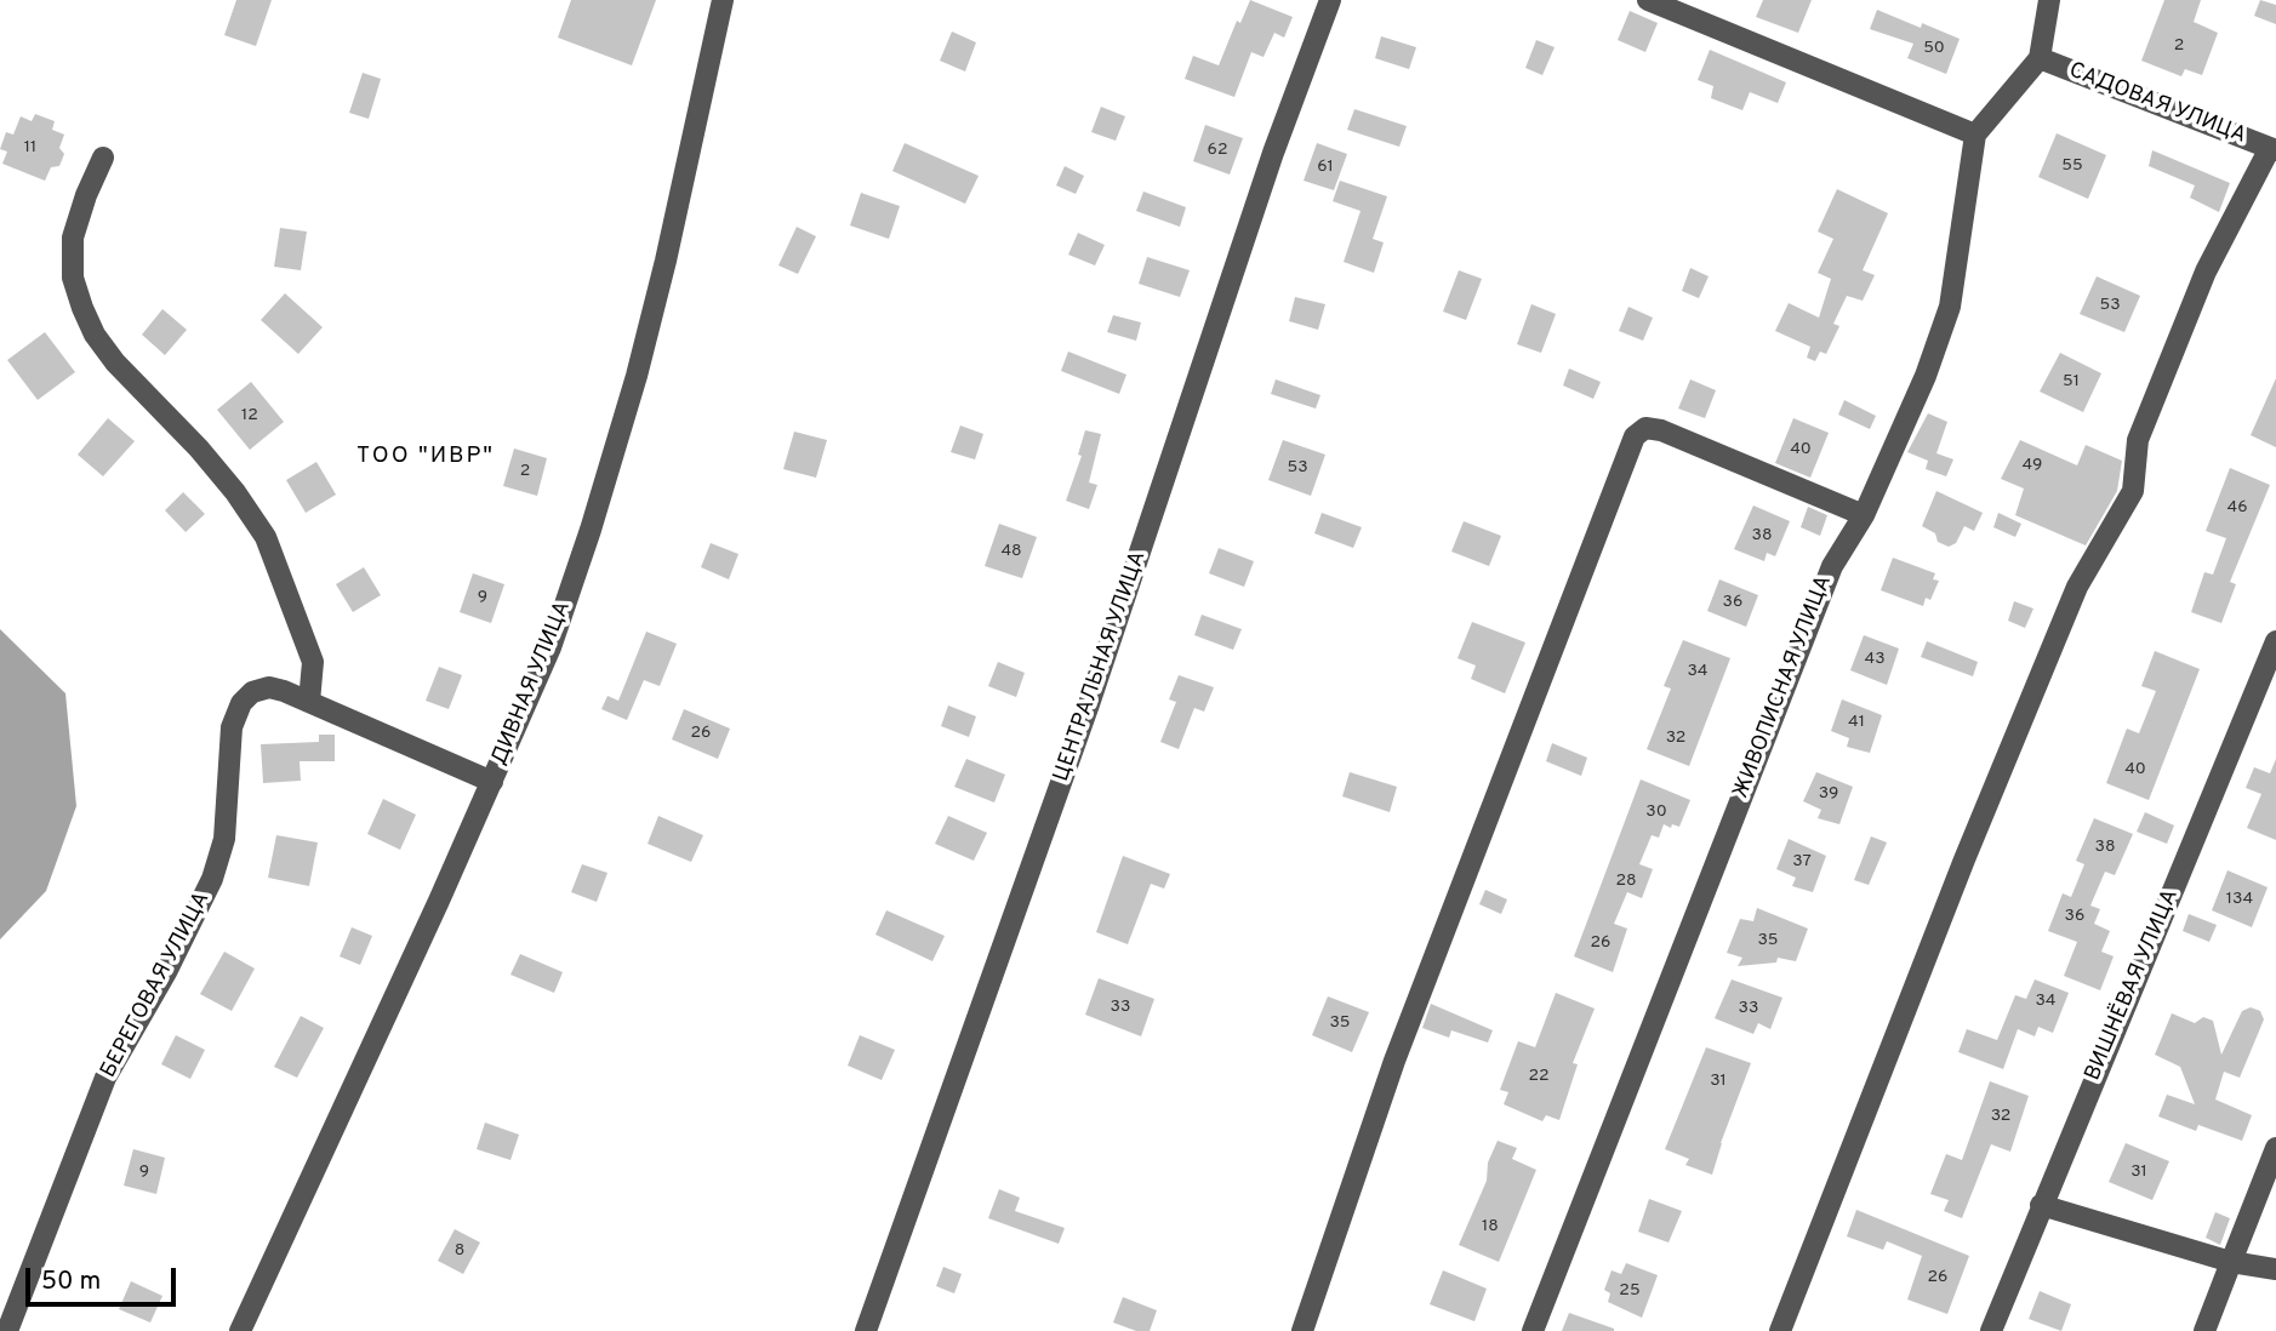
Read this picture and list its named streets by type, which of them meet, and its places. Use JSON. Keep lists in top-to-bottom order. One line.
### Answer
{"streets":{"street":["САДОВАЯ УЛИЦА","ЦЕНТРАЛЬНАЯ УЛИЦА","ДИВНАЯ УЛИЦА","ЖИВОПИСНАЯ УЛИЦА","БЕРЕГОВАЯ УЛИЦА","ВИШНЁВАЯ УЛИЦА"]},"crossings":[["ДИВНАЯ УЛИЦА","БЕРЕГОВАЯ УЛИЦА"]],"districts":["ТОО \"ИВР\""],"house_numbers":["2","50","11","62","55","61","53","51","12","40","49","53","2","46","38","48","9","36","43","34","41","26","32","40","39","30","38","37","28","134","36","35","26","34","33","33","35","22","31","32","9","31","18","8","26","25"],"scale_bar":"50 m"}
